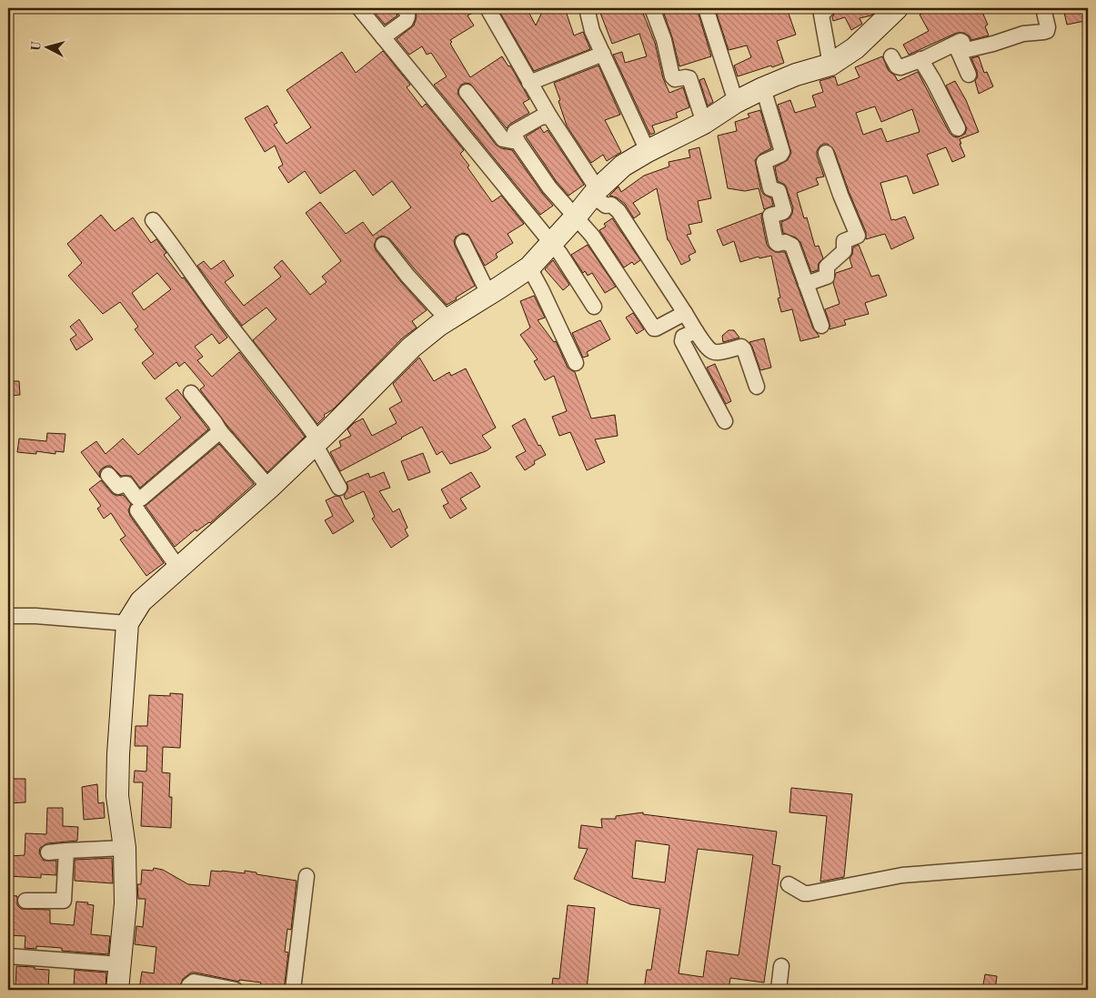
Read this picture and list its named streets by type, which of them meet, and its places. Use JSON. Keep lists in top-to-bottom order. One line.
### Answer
{"north":"left"}
